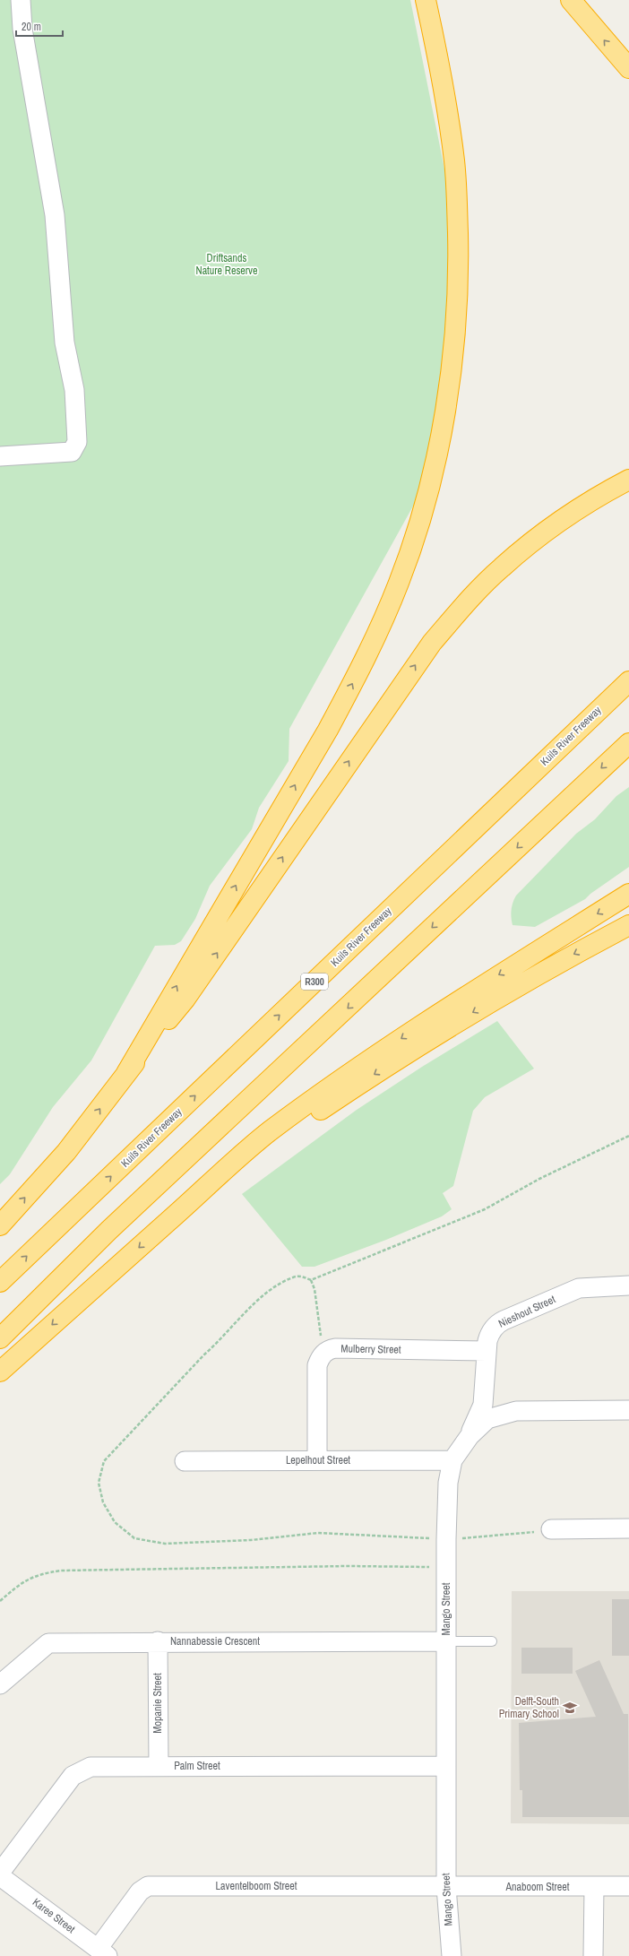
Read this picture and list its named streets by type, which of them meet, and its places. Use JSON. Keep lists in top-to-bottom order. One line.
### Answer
{"streets":{"highway":["Kuils River Freeway","R300"],"street":["Nieshout Street","Mulberry Street","Lepelhout Street","Mango Street","Nannabessie Crescent","Mopanie Street","Palm Street","Laventelboom Street","Anaboom Street","Karee Street"]},"crossings":[["Nieshout Street","Mulberry Street"],["Nieshout Street","Mango Street"],["Lepelhout Street","Mango Street"],["Mango Street","Nannabessie Crescent"],["Mango Street","Palm Street"],["Mango Street","Laventelboom Street"],["Mango Street","Anaboom Street"],["Nannabessie Crescent","Mopanie Street"],["Mopanie Street","Palm Street"],["Laventelboom Street","Anaboom Street"],["Laventelboom Street","Karee Street"]],"parks":["Driftsands Nature Reserve"],"places":{"school or university":["Delft-South Primary School"]},"scale_bar":"20 m"}
